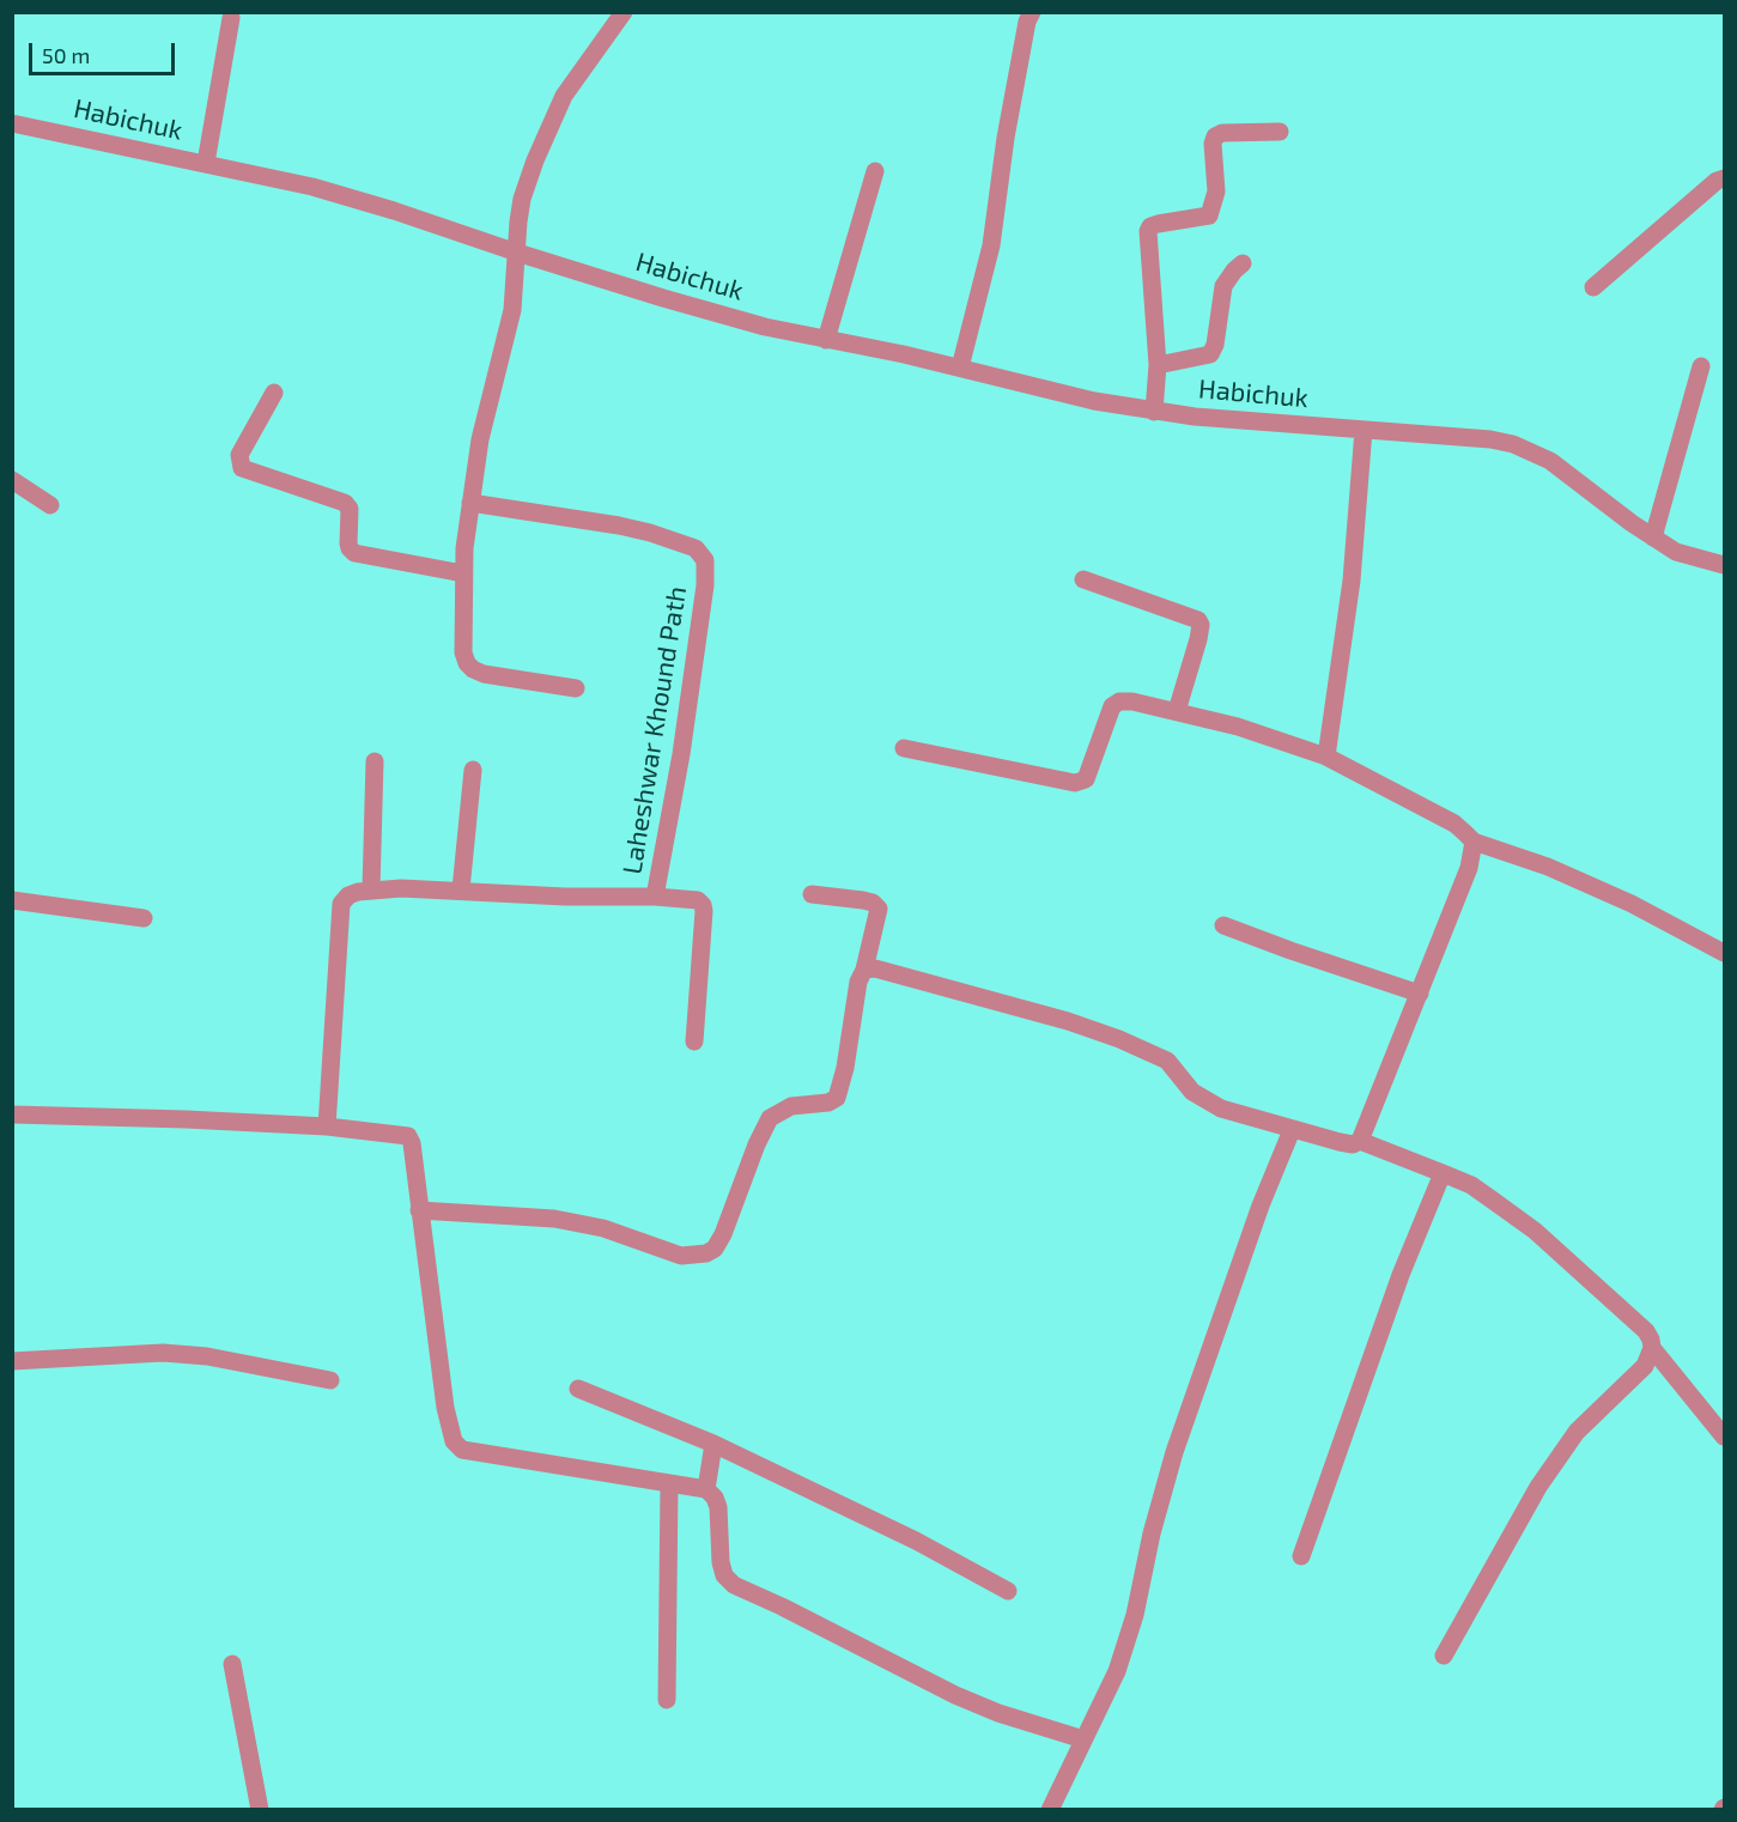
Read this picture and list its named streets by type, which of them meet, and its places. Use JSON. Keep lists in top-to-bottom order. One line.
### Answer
{"streets":{"street":["Habichuk","Laheshwar Khound Path"]},"scale_bar":"50 m"}
